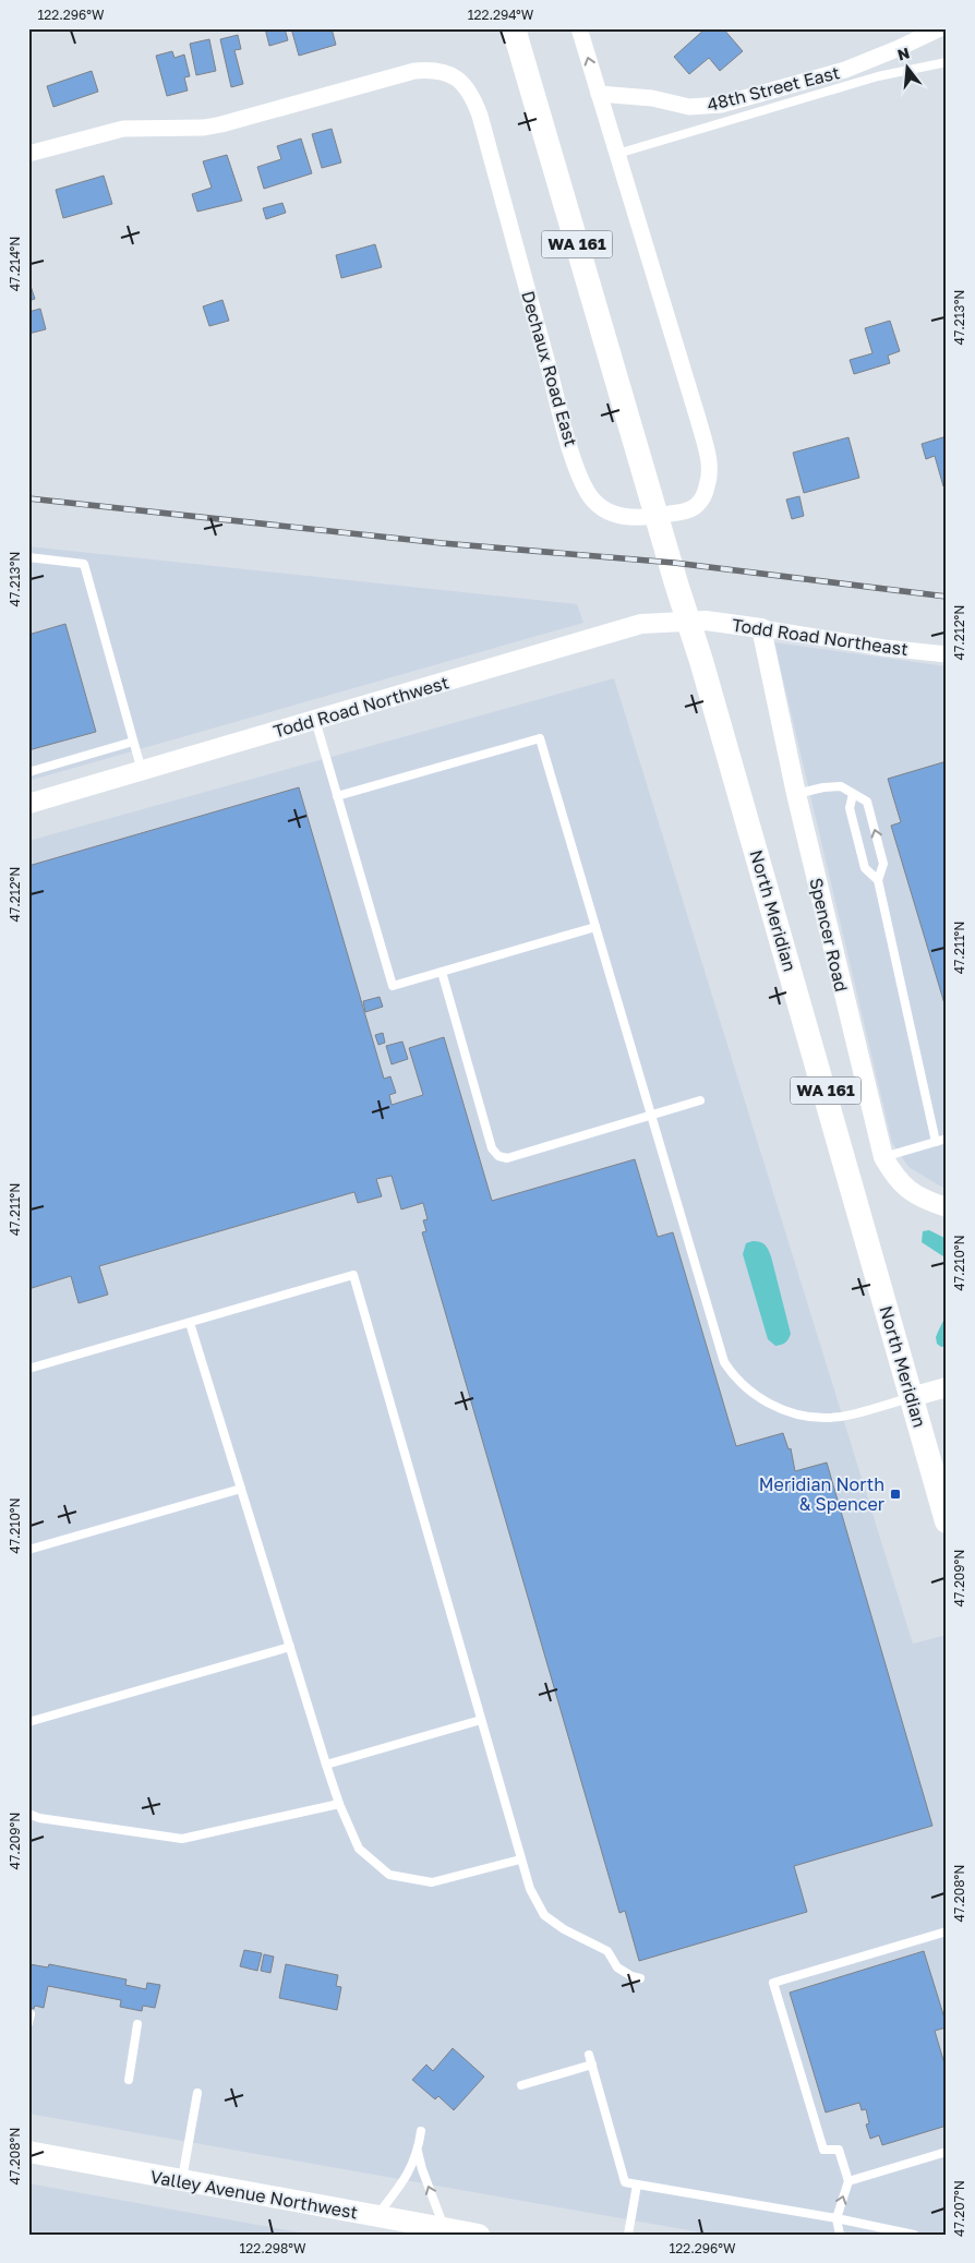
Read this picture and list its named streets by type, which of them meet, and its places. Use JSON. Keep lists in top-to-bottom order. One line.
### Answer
{"streets":{"main road":["WA 161","North Meridian","Valley Avenue Northwest"],"street":["48th Street East","Dechaux Road East","Todd Road Northeast","Todd Road Northwest","Spencer Road"]},"crossings":[["48th Street East","Dechaux Road East"],["Todd Road Northeast","Todd Road Northwest"],["Todd Road Northeast","Spencer Road"]],"places":{"transit":["Meridian North & Spencer"]},"north":"top","coordinates":["122.296°W","122.294°W","47.214°N","47.213°N","47.212°N","47.211°N","47.210°N","47.209°N","47.208°N","47.207°N","122.298°W"]}
